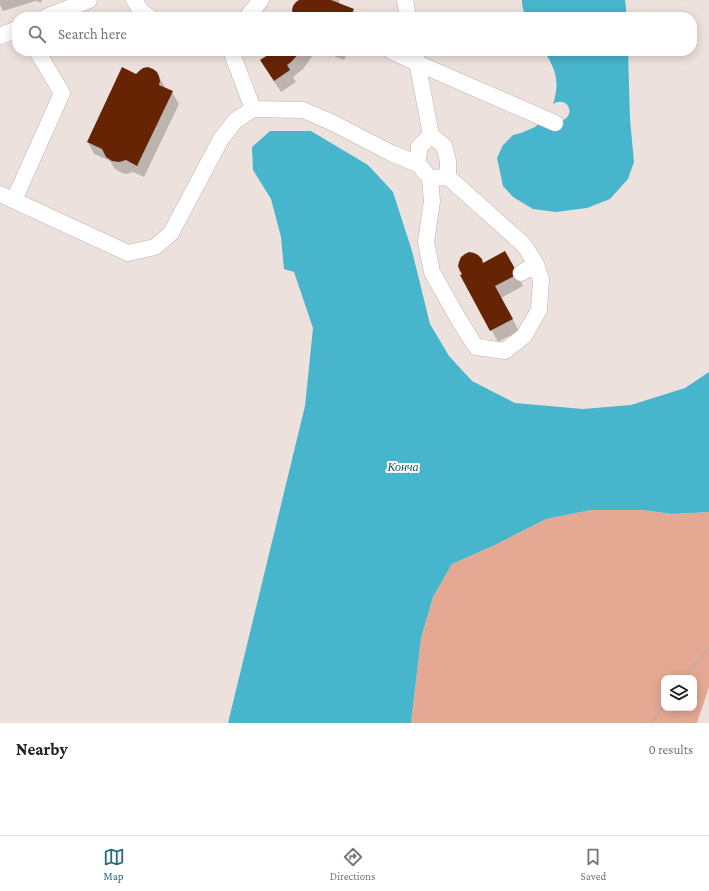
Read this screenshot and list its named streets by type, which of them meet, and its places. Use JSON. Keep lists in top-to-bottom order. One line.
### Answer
{"water":["Конча"],"page":{"search":"Search here","heading":["Nearby","0 results"],"nav":["Map","Directions","Saved"]}}
